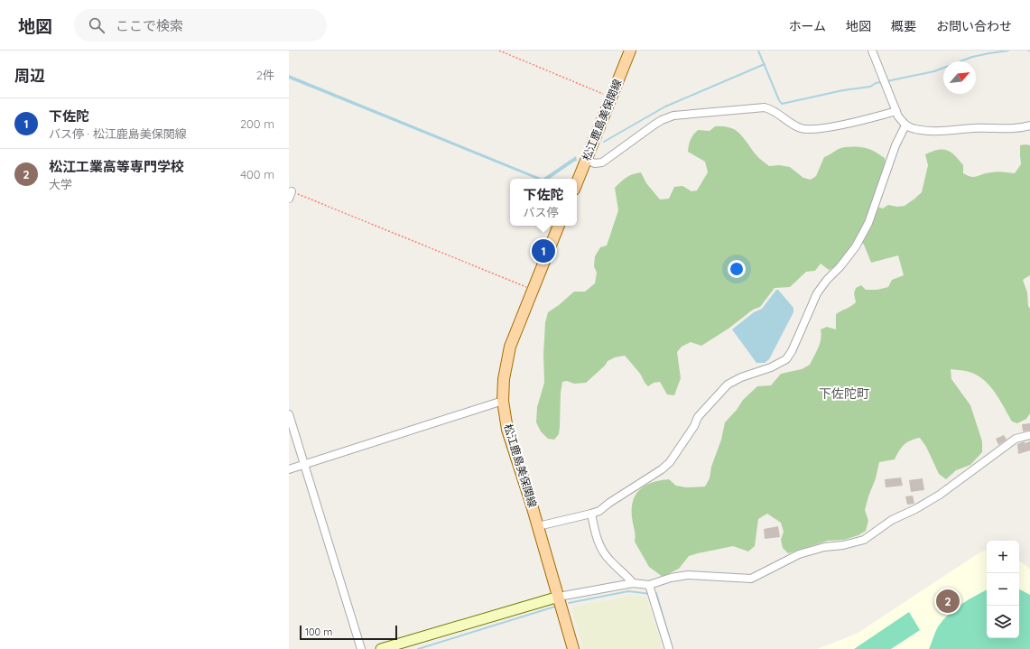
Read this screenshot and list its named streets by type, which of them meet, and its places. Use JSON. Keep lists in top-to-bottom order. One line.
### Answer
{"streets":{"main road":["松江鹿島美保関線"]},"districts":["下佐陀町"],"scale_bar":"100 m","north":"top right","page":{"header":"地図","search":"ここで検索","nav":["ホーム","地図","概要","お問い合わせ"],"heading":["周辺","2件"],"list":[{"mark":"1","name":"下佐陀","note":"バス停 · 松江鹿島美保関線","value":"200 m"},{"mark":"2","name":"松江工業高等専門学校","note":"大学","value":"400 m"}],"popup":["下佐陀","バス停"],"pins":["1","2"],"map_buttons":["+","−"],"scale":"100 m"}}
